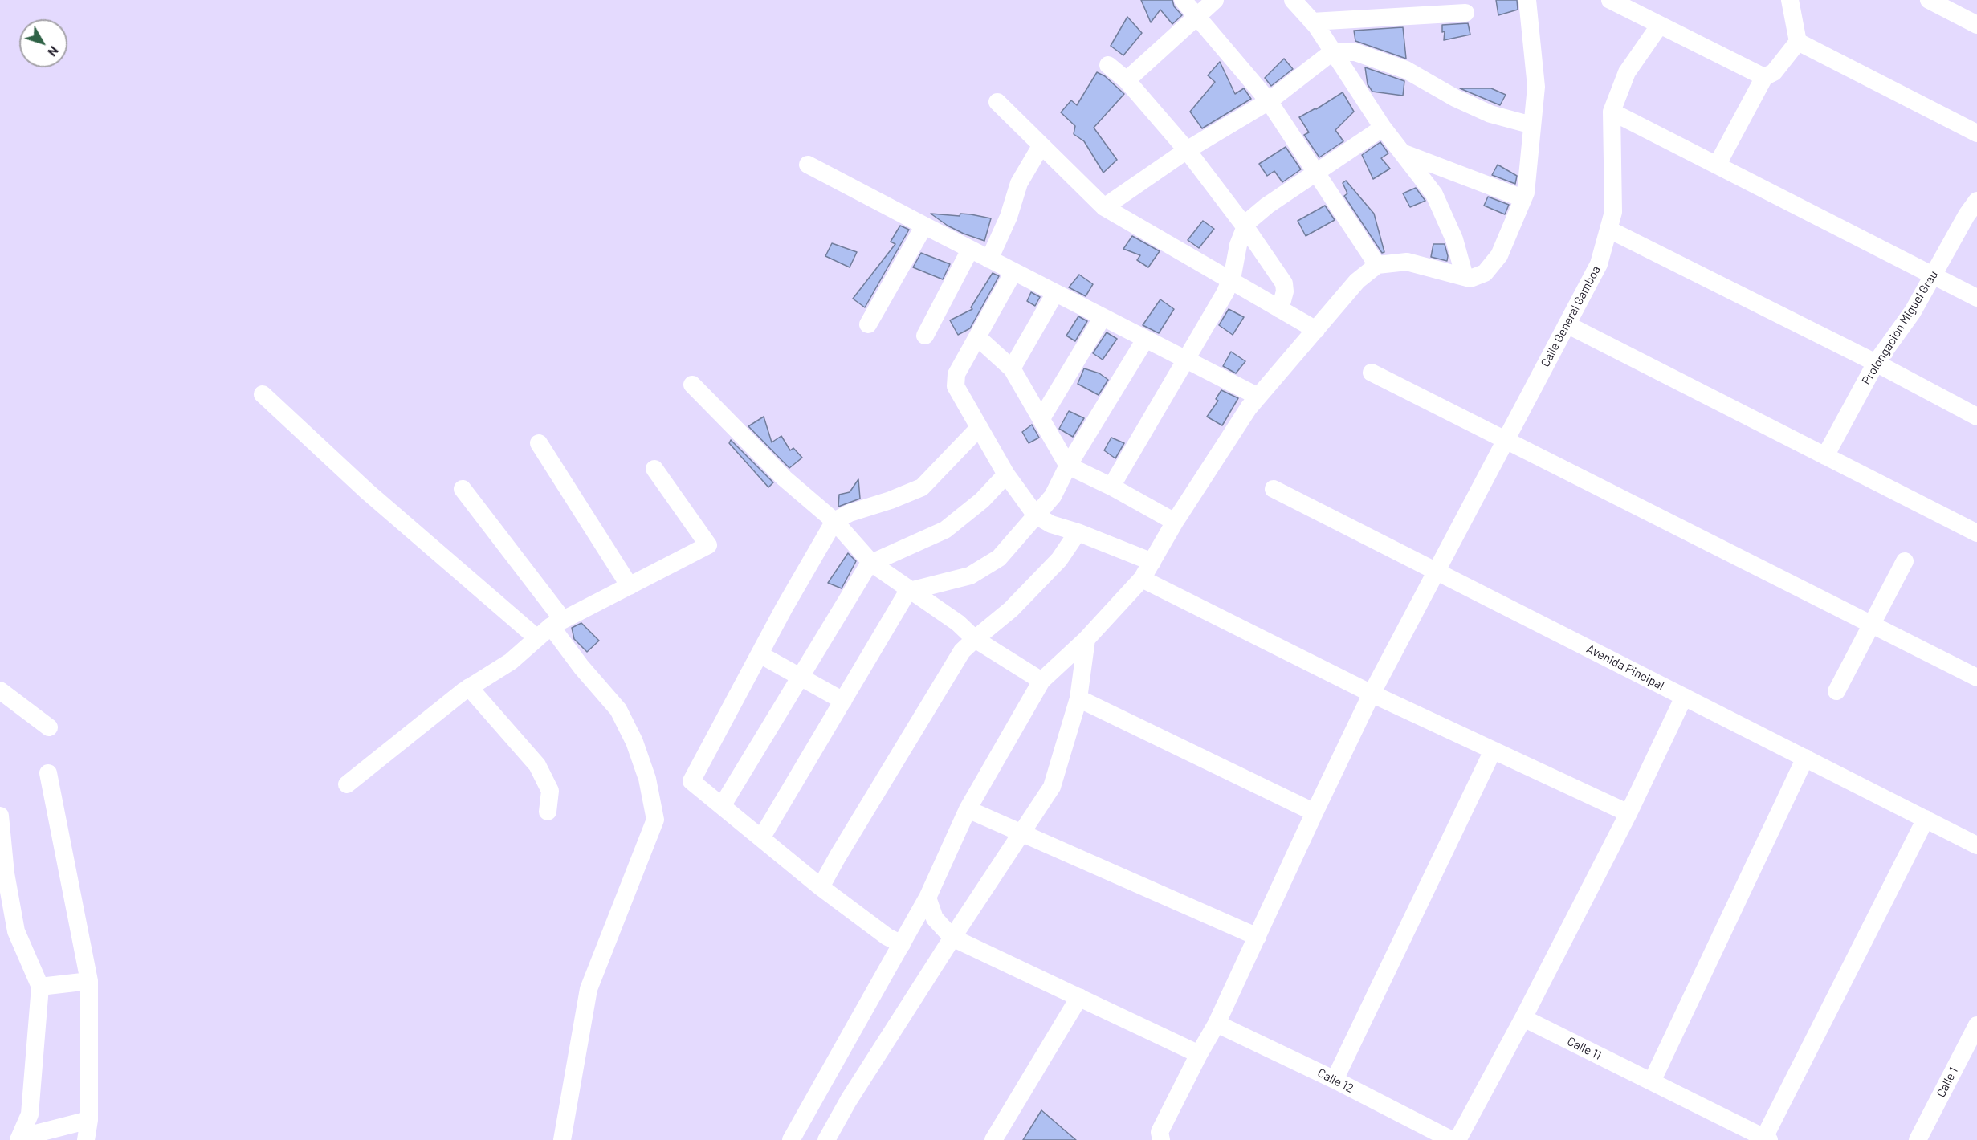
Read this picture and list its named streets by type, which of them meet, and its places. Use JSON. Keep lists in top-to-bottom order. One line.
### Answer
{"streets":{"street":["Calle General Gamboa","Prolongación Miguel Grau","Avenida Pincipal","Calle 11","Calle 12","Calle 1"]},"crossings":[["Calle General Gamboa","Avenida Pincipal"],["Calle General Gamboa","Calle 12"]],"north":"bottom right"}
